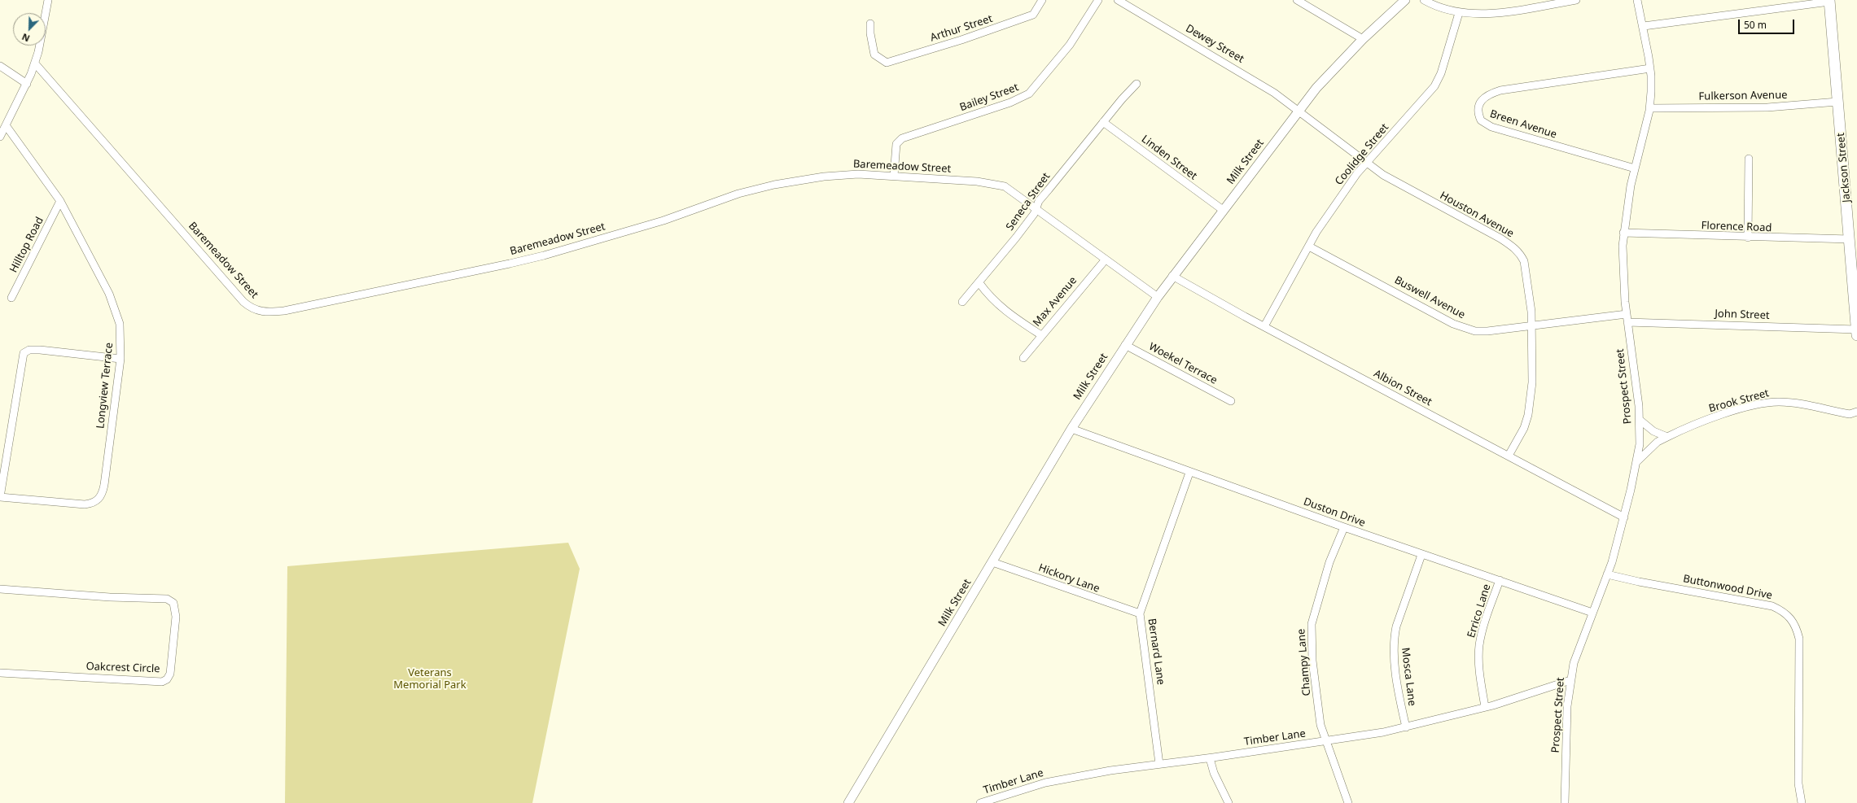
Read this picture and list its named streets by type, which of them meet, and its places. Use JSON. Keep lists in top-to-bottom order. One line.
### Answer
{"streets":{"main road":["Jackson Street"],"street":["Arthur Street","Dewey Street","Fulkerson Avenue","Bailey Street","Breen Avenue","Coolidge Street","Linden Street","Milk Street","Baremeadow Street","Seneca Street","Houston Avenue","Florence Road","Hilltop Road","Buswell Avenue","Max Avenue","John Street","Woekel Terrace","Longview Terrace","Prospect Street","Albion Street","Brook Street","Duston Drive","Hickory Lane","Buttonwood Drive","Errico Lane","Bernard Lane","Champy Lane","Oakcrest Circle","Mosca Lane","Timber Lane"]},"crossings":[["Dewey Street","Milk Street"],["Dewey Street","Houston Avenue"],["Fulkerson Avenue","Jackson Street"],["Fulkerson Avenue","Prospect Street"],["Bailey Street","Baremeadow Street"],["Breen Avenue","Prospect Street"],["Coolidge Street","Houston Avenue"],["Coolidge Street","Buswell Avenue"],["Coolidge Street","Albion Street"],["Linden Street","Milk Street"],["Linden Street","Seneca Street"],["Milk Street","Baremeadow Street"],["Milk Street","Houston Avenue"],["Milk Street","Woekel Terrace"],["Milk Street","Albion Street"],["Milk Street","Duston Drive"],["Milk Street","Hickory Lane"],["Baremeadow Street","Seneca Street"],["Baremeadow Street","Max Avenue"],["Jackson Street","Florence Road"],["Jackson Street","John Street"],["Houston Avenue","Buswell Avenue"],["Houston Avenue","Albion Street"],["Florence Road","Prospect Street"],["Hilltop Road","Longview Terrace"],["Buswell Avenue","Prospect Street"],["John Street","Prospect Street"],["Prospect Street","Albion Street"],["Prospect Street","Brook Street"],["Prospect Street","Duston Drive"],["Prospect Street","Buttonwood Drive"],["Prospect Street","Timber Lane"],["Duston Drive","Errico Lane"],["Duston Drive","Bernard Lane"],["Duston Drive","Champy Lane"],["Duston Drive","Mosca Lane"],["Hickory Lane","Bernard Lane"],["Errico Lane","Timber Lane"],["Bernard Lane","Timber Lane"],["Champy Lane","Timber Lane"],["Mosca Lane","Timber Lane"]],"parks":["Veterans Memorial Park"],"scale_bar":"50 m","north":"bottom left"}
